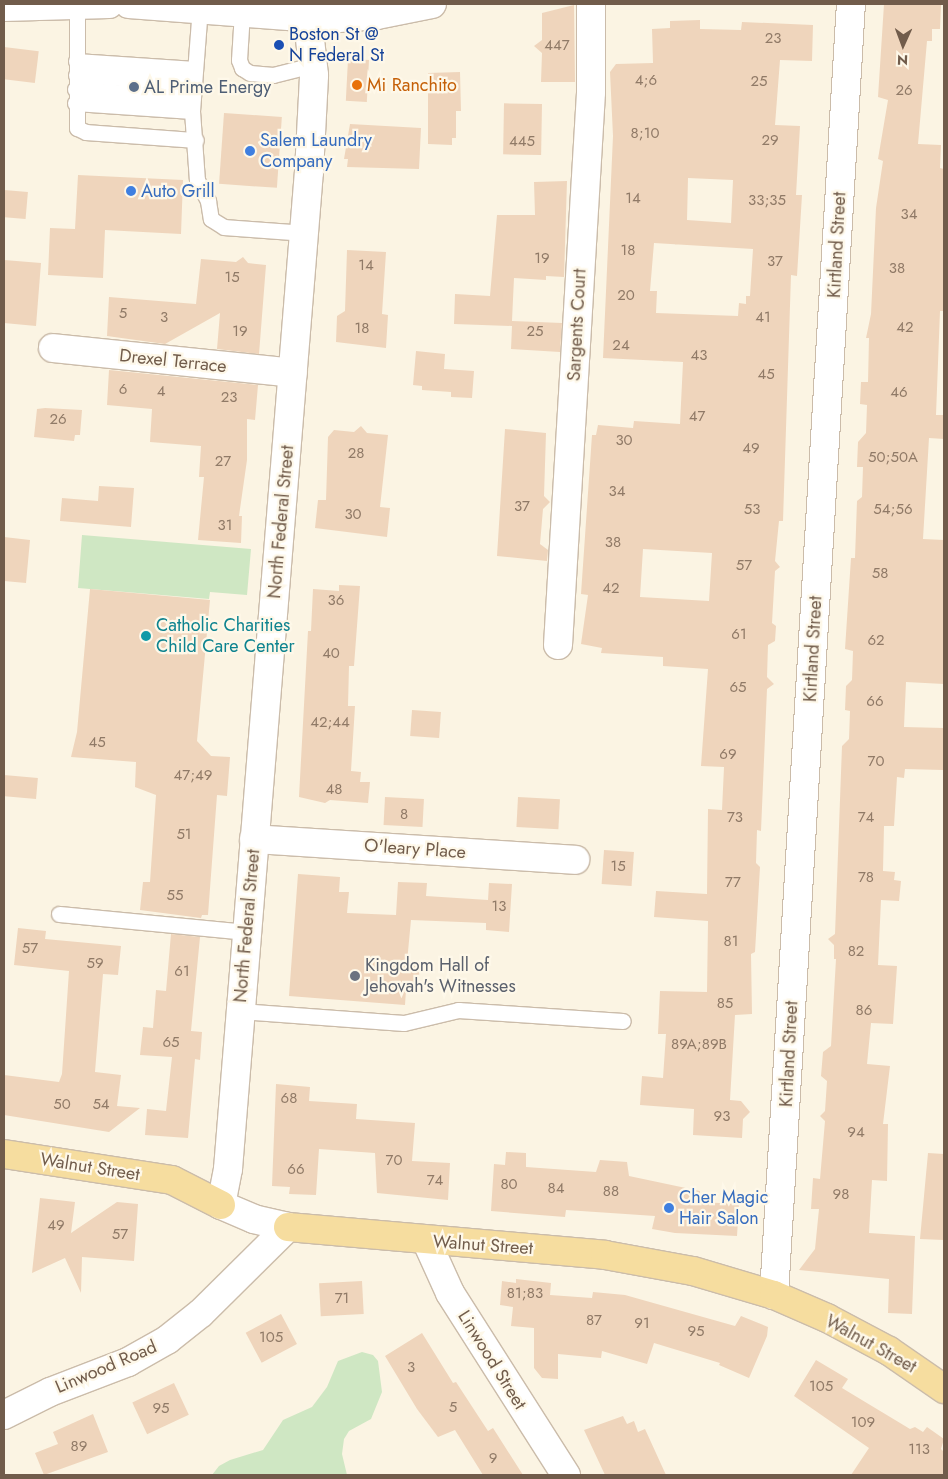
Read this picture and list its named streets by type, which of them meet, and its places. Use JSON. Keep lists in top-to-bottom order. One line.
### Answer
{"streets":{"main road":["Walnut Street"],"street":["Kirtland Street","Sargents Court","Drexel Terrace","North Federal Street","O'leary Place","Linwood Street","Linwood Road"]},"crossings":[["Kirtland Street","Walnut Street"],["Drexel Terrace","North Federal Street"],["North Federal Street","O'leary Place"],["North Federal Street","Walnut Street"],["Walnut Street","Linwood Street"],["Walnut Street","Linwood Road"]],"places":["Boston St @ N Federal St","Mi Ranchito","AL Prime Energy","Salem Laundry Company","Auto Grill","Catholic Charities Child Care Center","Kingdom Hall of Jehovah's Witnesses","Cher Magic Hair Salon"],"house_numbers":["23","447","4;6","25","26","8;10","29","445","14","33;35","34","18","19","37","14","38","15","20","5","3","41","42","18","19","25","24","43","45","6","4","46","23","47","26","30","49","28","50;50A","27","34","37","53","54;56","30","31","38","57","58","42","36","61","62","40","65","66","42;44","45","69","70","47;49","48","8","73","74","51","15","78","77","55","13","81","57","82","59","61","85","86","65","89A;89B","68","50","54","93","94","70","66","74","80","84","88","98","49","57","81;83","71","87","91","95","105","3","105","5","95","109","89","113","9"],"north":"bottom"}
